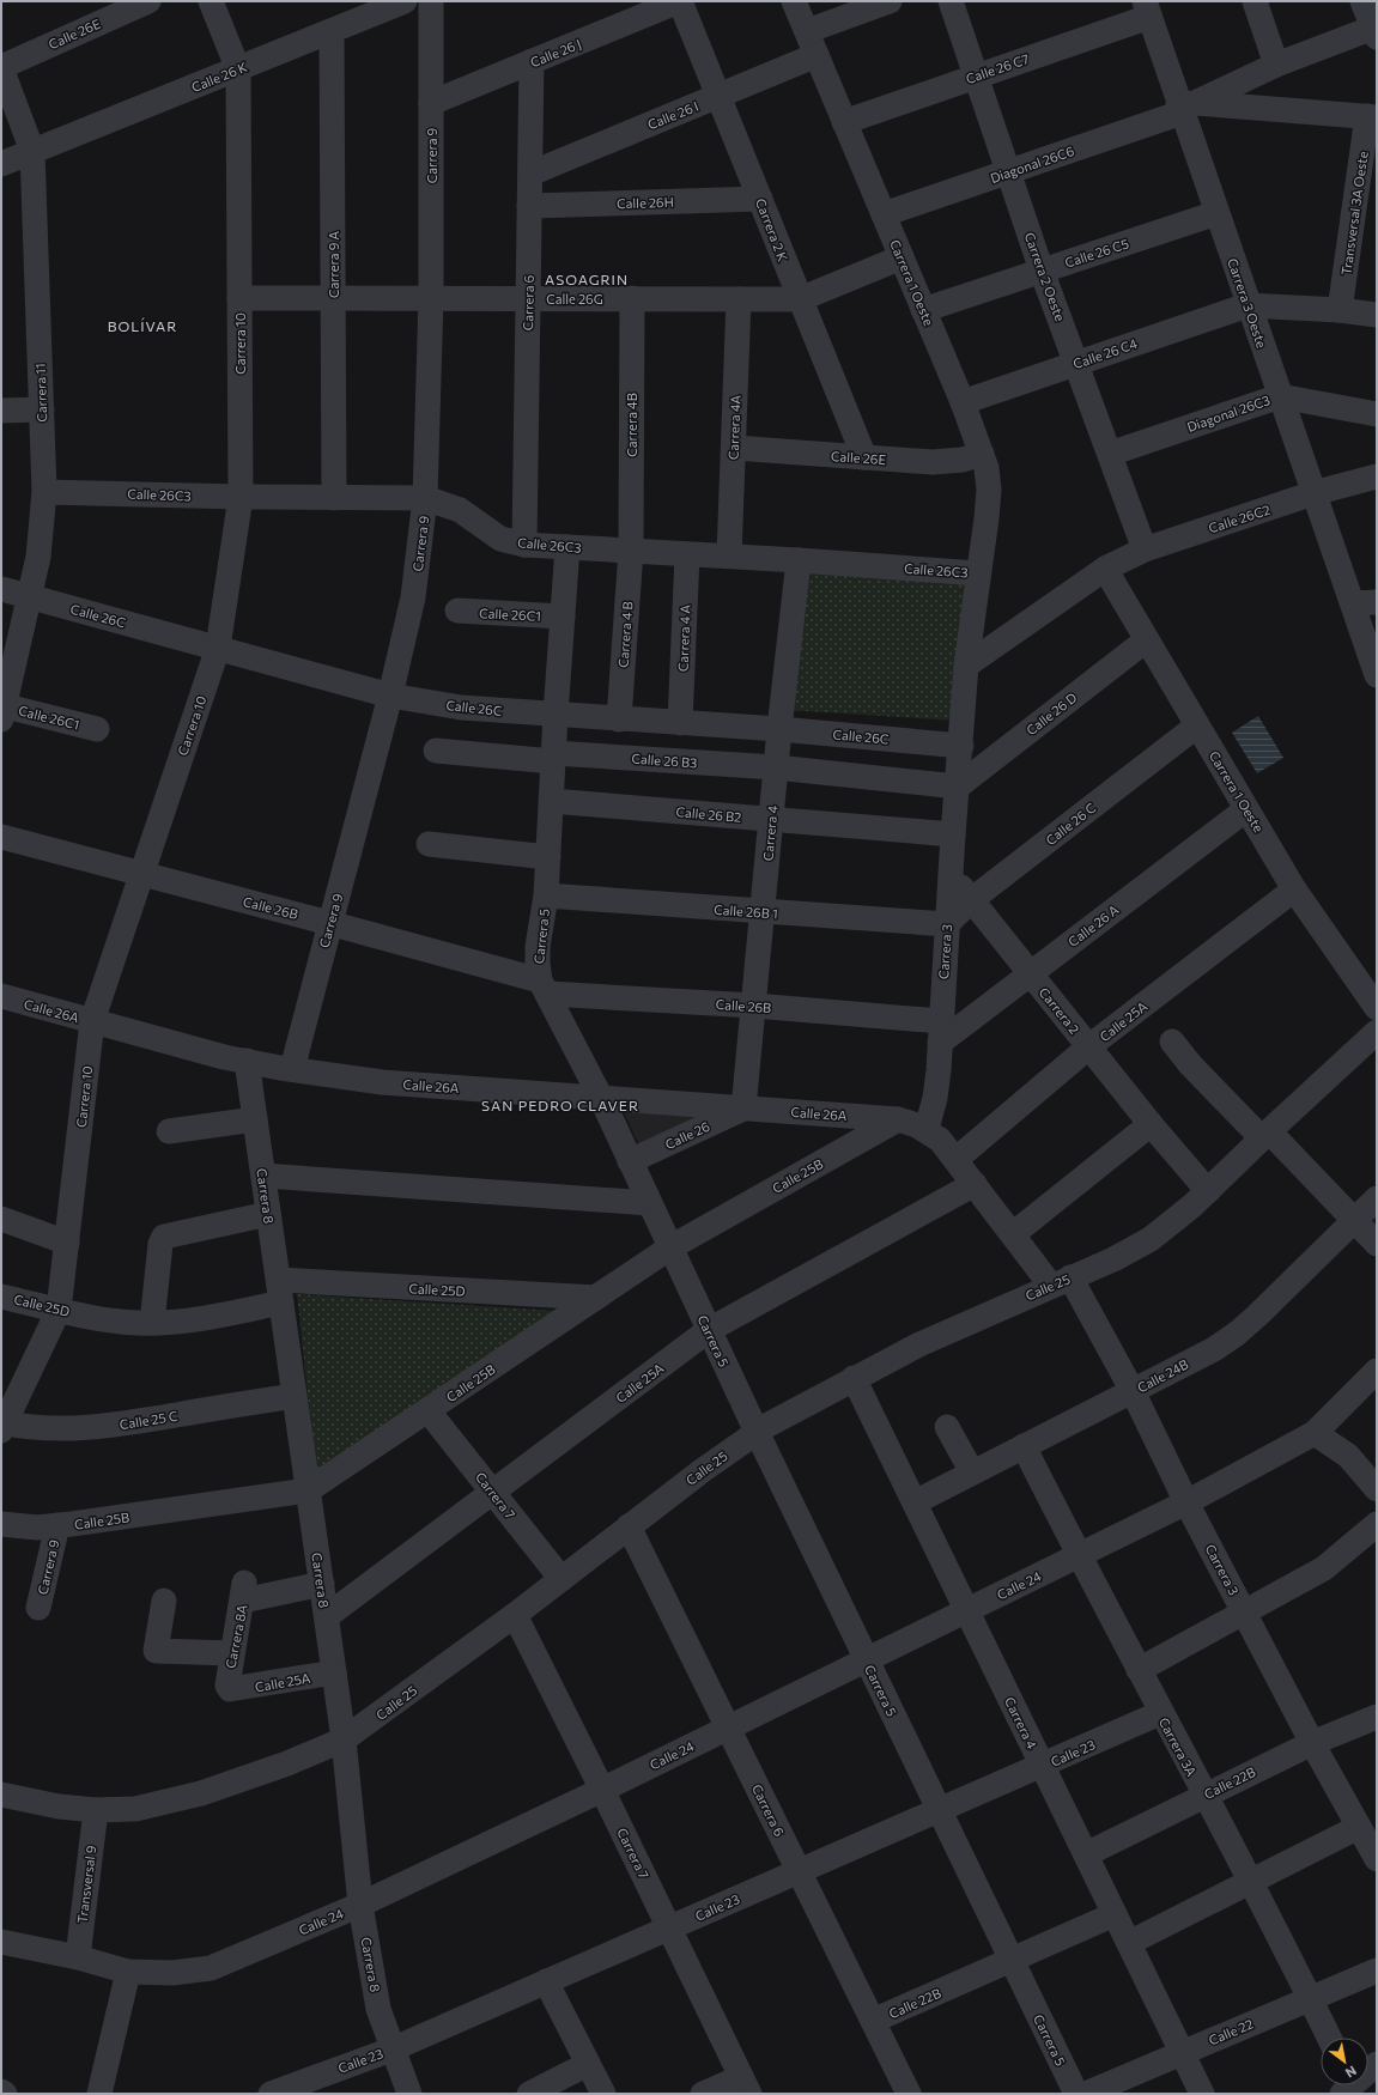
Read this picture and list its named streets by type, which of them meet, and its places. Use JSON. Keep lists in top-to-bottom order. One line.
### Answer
{"streets":{"street":["Calle 26E","Calle 26 J","Calle 26 C7","Calle 26 K","Calle 26 I","Carrera 9","Diagonal 26C6","Calle 26H","Transversal 3A Oeste","Carrera 2 K","Calle 26 C5","Carrera 9 A","Carrera 2 Oeste","Carrera 1 Oeste","Calle 26G","Carrera 6","Carrera 3 Oeste","Carrera 10","Calle 26 C4","Carrera 11","Diagonal 26C3","Carrera 4B","Carrera 4A","Calle 26C3","Calle 26C2","Calle 26C1","Calle 26C","Carrera 4 B","Carrera 4 A","Calle 26 D","Calle 26 B3","Calle 26 B2","Calle 26 C","Carrera 4","Calle 26B","Calle 26B 1","Calle 26 A","Carrera 5","Carrera 3","Calle 26A","Carrera 2","Calle 25A","Calle 26","Calle 25B","Carrera 8","Calle 25","Calle 25D","Calle 24B","Calle 25 C","Carrera 7","Calle 24","Carrera 8A","Carrera 3A","Calle 23","Calle 22B","Transversal 9","Calle 22"]},"crossings":[["Calle 26E","Carrera 2 K"],["Calle 26E","Carrera 1 Oeste"],["Calle 26E","Carrera 11"],["Calle 26E","Carrera 4A"],["Calle 26 J","Carrera 9"],["Calle 26 J","Carrera 2 K"],["Calle 26 J","Carrera 6"],["Calle 26 C7","Carrera 2 Oeste"],["Calle 26 C7","Carrera 1 Oeste"],["Calle 26 C7","Carrera 3 Oeste"],["Calle 26 K","Carrera 9 A"],["Calle 26 K","Carrera 10"],["Calle 26 K","Carrera 11"],["Calle 26 I","Carrera 2 K"],["Calle 26 I","Carrera 1 Oeste"],["Calle 26 I","Carrera 6"],["Carrera 9","Calle 26G"],["Carrera 9","Calle 26C3"],["Carrera 9","Calle 26C"],["Carrera 9","Calle 26B"],["Carrera 9","Calle 26A"],["Carrera 9","Calle 25B"],["Diagonal 26C6","Transversal 3A Oeste"],["Diagonal 26C6","Carrera 2 Oeste"],["Diagonal 26C6","Carrera 1 Oeste"],["Diagonal 26C6","Carrera 3 Oeste"],["Calle 26H","Carrera 2 K"],["Calle 26H","Carrera 6"],["Carrera 2 K","Calle 26G"],["Calle 26 C5","Carrera 2 Oeste"],["Calle 26 C5","Carrera 1 Oeste"],["Calle 26 C5","Carrera 3 Oeste"],["Carrera 9 A","Calle 26G"],["Carrera 9 A","Calle 26C3"],["Carrera 2 Oeste","Calle 26 C4"],["Carrera 2 Oeste","Diagonal 26C3"],["Carrera 2 Oeste","Calle 26C2"],["Carrera 1 Oeste","Calle 26G"],["Carrera 1 Oeste","Calle 26 C4"],["Carrera 1 Oeste","Calle 26C3"],["Carrera 1 Oeste","Calle 26C2"],["Carrera 1 Oeste","Calle 26 D"],["Carrera 1 Oeste","Calle 26 C"],["Carrera 1 Oeste","Calle 26 A"],["Carrera 1 Oeste","Carrera 3"],["Carrera 1 Oeste","Calle 25A"],["Calle 26G","Carrera 6"],["Calle 26G","Carrera 10"],["Calle 26G","Carrera 4B"],["Calle 26G","Carrera 4A"],["Carrera 6","Calle 26C3"],["Carrera 6","Calle 25"],["Carrera 6","Calle 24"],["Carrera 6","Calle 23"],["Carrera 6","Calle 22B"],["Carrera 3 Oeste","Calle 26 C4"],["Carrera 3 Oeste","Diagonal 26C3"],["Carrera 3 Oeste","Calle 26C2"],["Carrera 10","Calle 26C3"],["Carrera 10","Calle 26C"],["Carrera 10","Calle 26B"],["Carrera 10","Calle 26A"],["Carrera 10","Calle 25D"],["Carrera 10","Calle 25 C"],["Carrera 11","Calle 26C3"],["Carrera 11","Calle 26C1"],["Carrera 11","Calle 26C"],["Carrera 4B","Calle 26C3"],["Carrera 4B","Carrera 4 B"],["Carrera 4A","Calle 26C3"],["Calle 26C3","Carrera 4 B"],["Calle 26C3","Carrera 4 A"],["Calle 26C3","Carrera 4"],["Calle 26C3","Carrera 5"],["Calle 26C3","Carrera 3"],["Calle 26C1","Carrera 5"],["Calle 26C","Carrera 4 B"],["Calle 26C","Carrera 4 A"],["Calle 26C","Carrera 4"],["Calle 26C","Carrera 5"],["Calle 26C","Carrera 3"],["Calle 26 D","Carrera 3"],["Calle 26 B3","Carrera 4"],["Calle 26 B3","Carrera 5"],["Calle 26 B2","Carrera 4"],["Calle 26 B2","Carrera 5"],["Calle 26 B2","Carrera 3"],["Calle 26 C","Calle 26B 1"],["Calle 26 C","Carrera 3"],["Calle 26 C","Carrera 2"],["Carrera 4","Calle 26B"],["Carrera 4","Calle 26B 1"],["Carrera 4","Calle 26A"],["Carrera 4","Calle 26"],["Carrera 4","Calle 25"],["Carrera 4","Calle 24B"],["Carrera 4","Calle 24"],["Carrera 4","Calle 23"],["Carrera 4","Calle 22B"],["Carrera 4","Calle 22"],["Calle 26B","Calle 26 A"],["Calle 26B","Carrera 5"],["Calle 26B","Carrera 3"],["Calle 26B 1","Carrera 5"],["Calle 26B 1","Carrera 3"],["Calle 26 A","Carrera 3"],["Calle 26 A","Carrera 2"],["Carrera 5","Calle 26A"],["Carrera 5","Calle 25A"],["Carrera 5","Calle 26"],["Carrera 5","Calle 25B"],["Carrera 5","Calle 25"],["Carrera 5","Calle 24"],["Carrera 5","Calle 23"],["Carrera 5","Calle 22B"],["Carrera 3","Calle 26A"],["Carrera 3","Carrera 2"],["Carrera 3","Calle 25A"],["Carrera 3","Calle 25"],["Carrera 3","Calle 24B"],["Carrera 3","Calle 24"],["Carrera 3","Calle 22B"],["Calle 26A","Calle 26"],["Calle 26A","Calle 25B"],["Calle 26A","Carrera 8"],["Carrera 2","Calle 25A"],["Carrera 2","Calle 25"],["Calle 25A","Carrera 8"],["Calle 25A","Carrera 7"],["Calle 25A","Carrera 8A"],["Calle 25B","Carrera 8"],["Calle 25B","Calle 25D"],["Calle 25B","Carrera 7"],["Carrera 8","Calle 25"],["Carrera 8","Calle 25D"],["Carrera 8","Calle 25 C"],["Carrera 8","Calle 24"],["Carrera 8","Carrera 8A"],["Carrera 8","Calle 23"],["Calle 25","Carrera 7"],["Calle 25","Transversal 9"],["Calle 24B","Carrera 3A"],["Carrera 7","Calle 24"],["Carrera 7","Calle 23"],["Calle 24","Carrera 3A"],["Calle 24","Transversal 9"],["Carrera 3A","Calle 23"],["Carrera 3A","Calle 22B"],["Carrera 3A","Calle 22"]],"districts":["ASOAGRIN","BOLÍVAR","SAN PEDRO CLAVER"],"north":"bottom right"}
